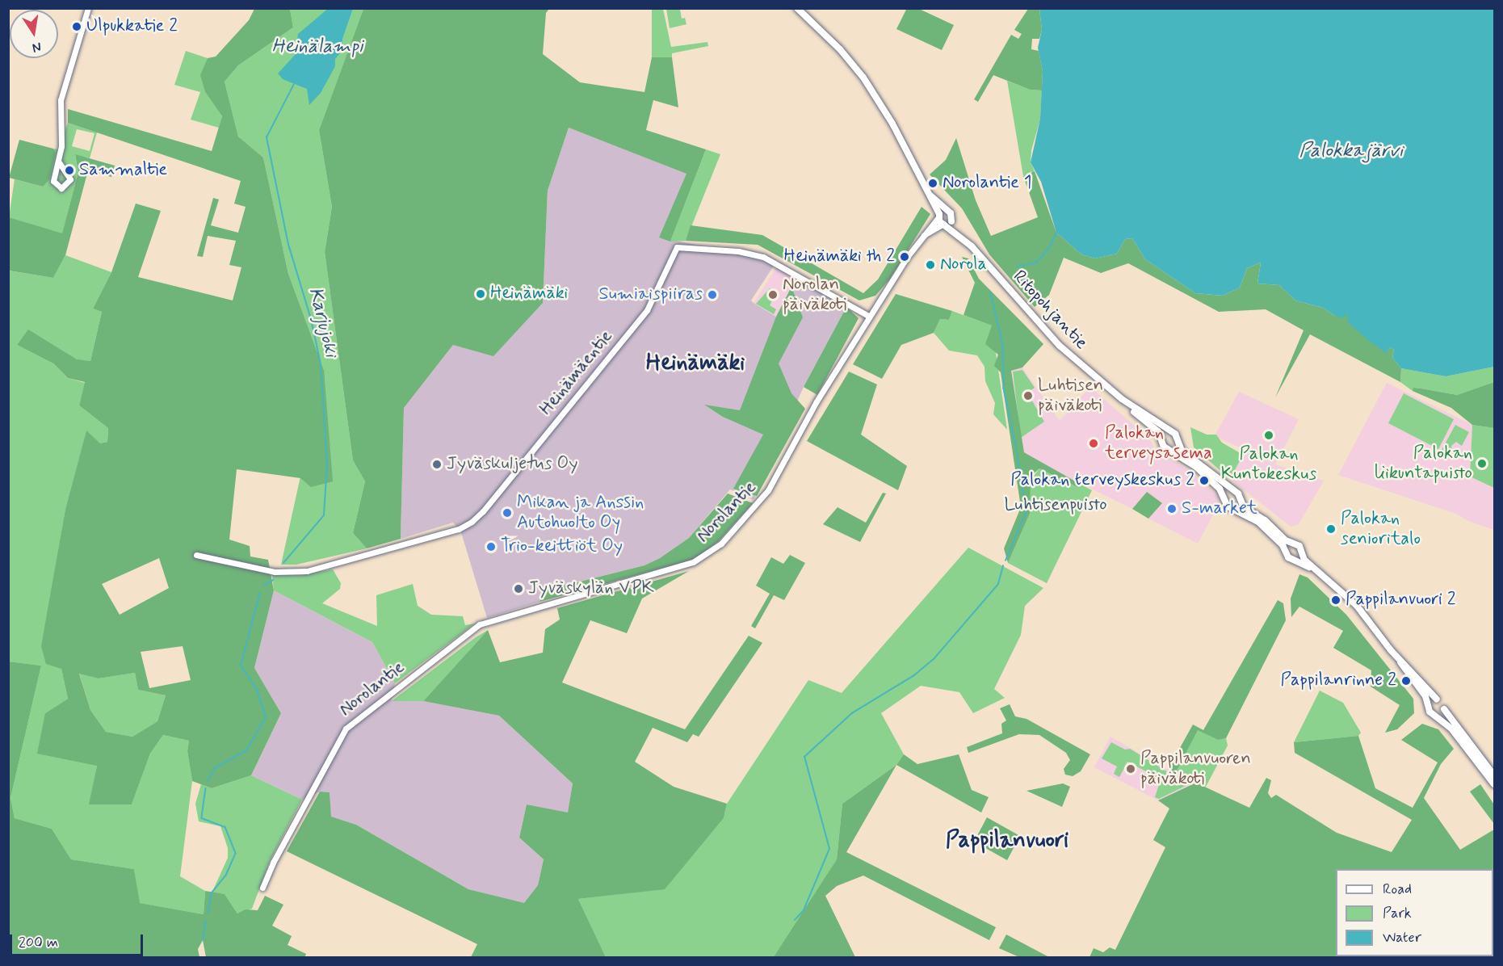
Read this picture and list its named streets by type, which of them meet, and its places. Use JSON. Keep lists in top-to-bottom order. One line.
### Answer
{"streets":{"main road":["Ritopohjantie"],"street":["Heinämäentie","Norolantie"]},"crossings":[["Ritopohjantie","Norolantie"],["Heinämäentie","Norolantie"]],"districts":["Heinämäki","Pappilanvuori"],"water":["Heinälampi","Palokkajärvi","Karjujoki"],"parks":["Luhtisenpuisto"],"places":["Ulpukkatie 2","Sammaltie","Norolantie 1","Heinämäki th 2","Norola","Heinämäki","Sumiaispiiras","Norolan päiväkoti","Luhtisen päiväkoti","Palokan Kuntokeskus","Palokan terveysasema","Palokan liikuntapuisto","Jyväskuljetus Oy","Palokan terveyskeskus 2","S-market","Mikan ja Anssin Autohuolto Oy","Palokan senioritalo","Trio-keittiöt Oy","Jyväskylän VPK","Pappilanvuori 2","Pappilanrinne 2","Pappilanvuoren päiväkoti"],"legend":["Road","Park","Water"],"scale_bar":"200 m","north":"bottom"}
